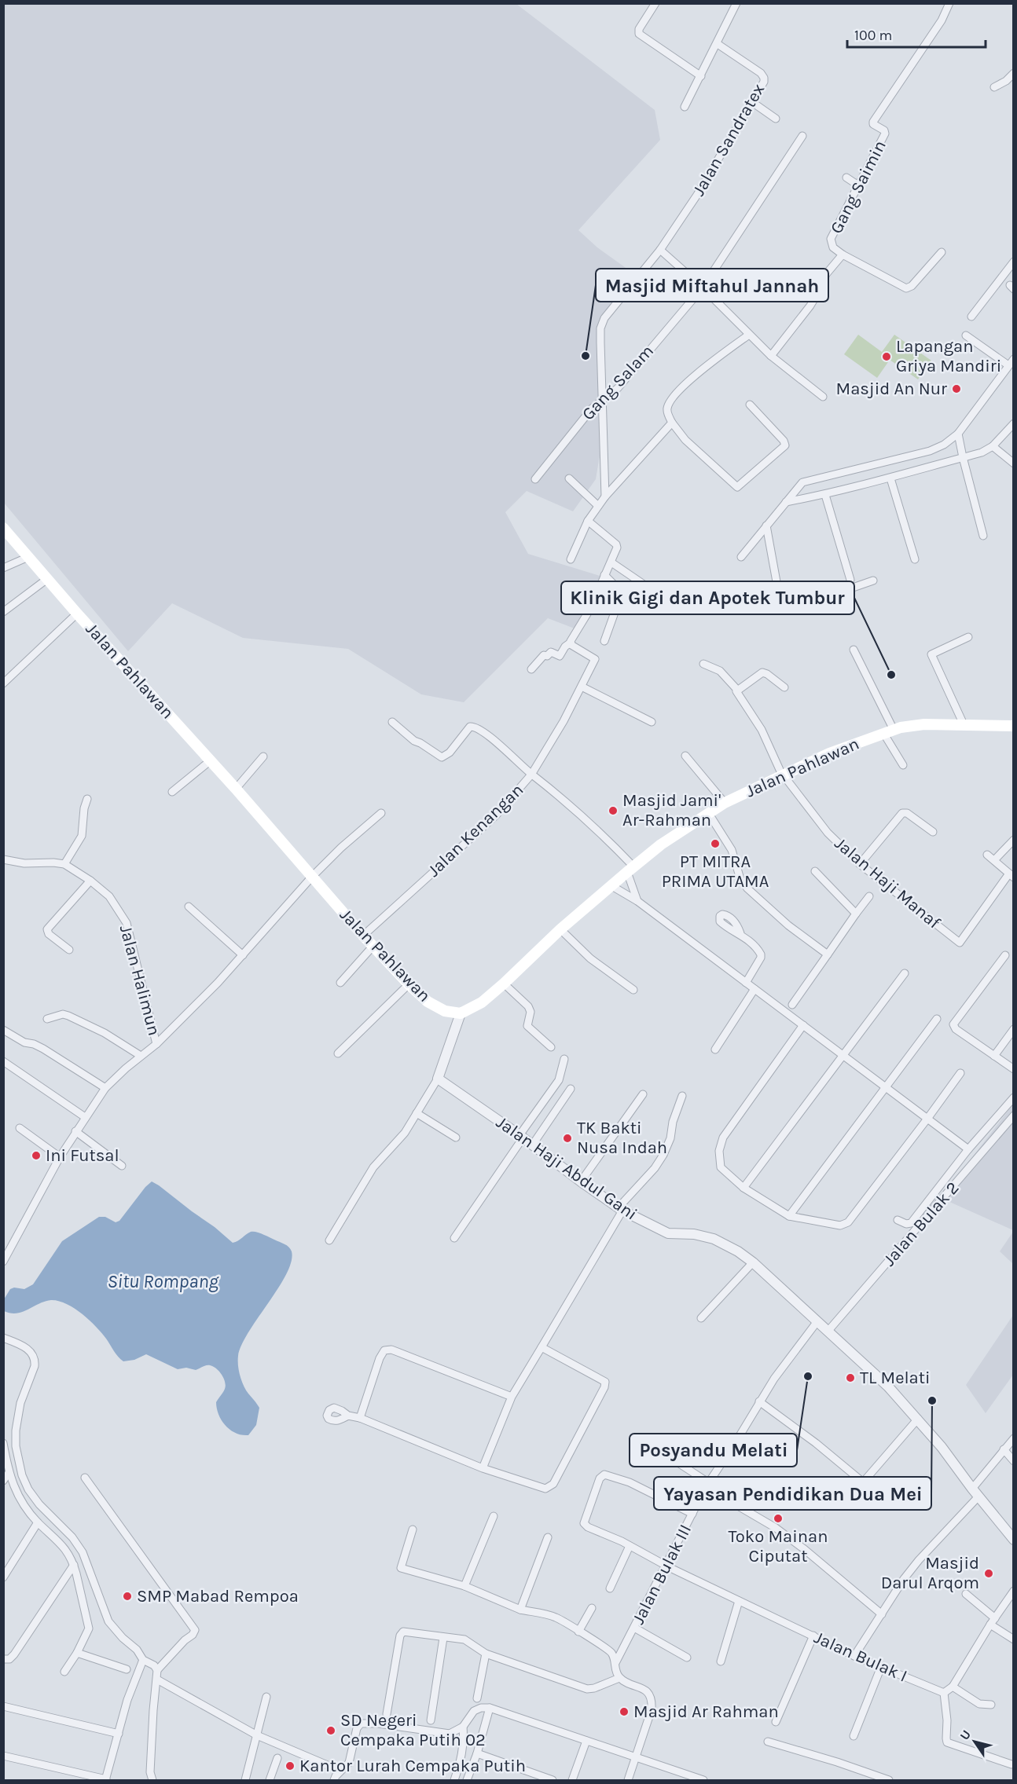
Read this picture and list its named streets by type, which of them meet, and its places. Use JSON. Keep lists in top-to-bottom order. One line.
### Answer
{"streets":{"main road":["Jalan Pahlawan"],"street":["Jalan Sandratex","Gang Saimin","Gang Salam","Jalan Kenangan","Jalan Haji Manaf","Jalan Halimun","Jalan Haji Abdul Gani","Jalan Bulak 2","Jalan Bulak III","Jalan Bulak I"]},"crossings":[["Jalan Sandratex","Gang Salam"],["Jalan Pahlawan","Jalan Kenangan"],["Jalan Pahlawan","Jalan Haji Manaf"],["Jalan Haji Abdul Gani","Jalan Bulak 2"],["Jalan Haji Abdul Gani","Jalan Bulak III"],["Jalan Bulak III","Jalan Bulak I"]],"water":["Situ Rompang"],"places":["Masjid Miftahul Jannah","Lapangan Griya Mandiri","Masjid An Nur","Klinik Gigi dan Apotek Tumbur","Masjid Jami' Ar-Rahman","PT MITRA PRIMA UTAMA","TK Bakti Nusa Indah","Ini Futsal","Posyandu Melati","TL Melati","Yayasan Pendidikan Dua Mei","Toko Mainan Ciputat","Masjid Darul Arqom","SMP Mabad Rempoa","Masjid Ar Rahman","SD Negeri Cempaka Putih 02","Kantor Lurah Cempaka Putih"],"scale_bar":"100 m","north":"top left"}
